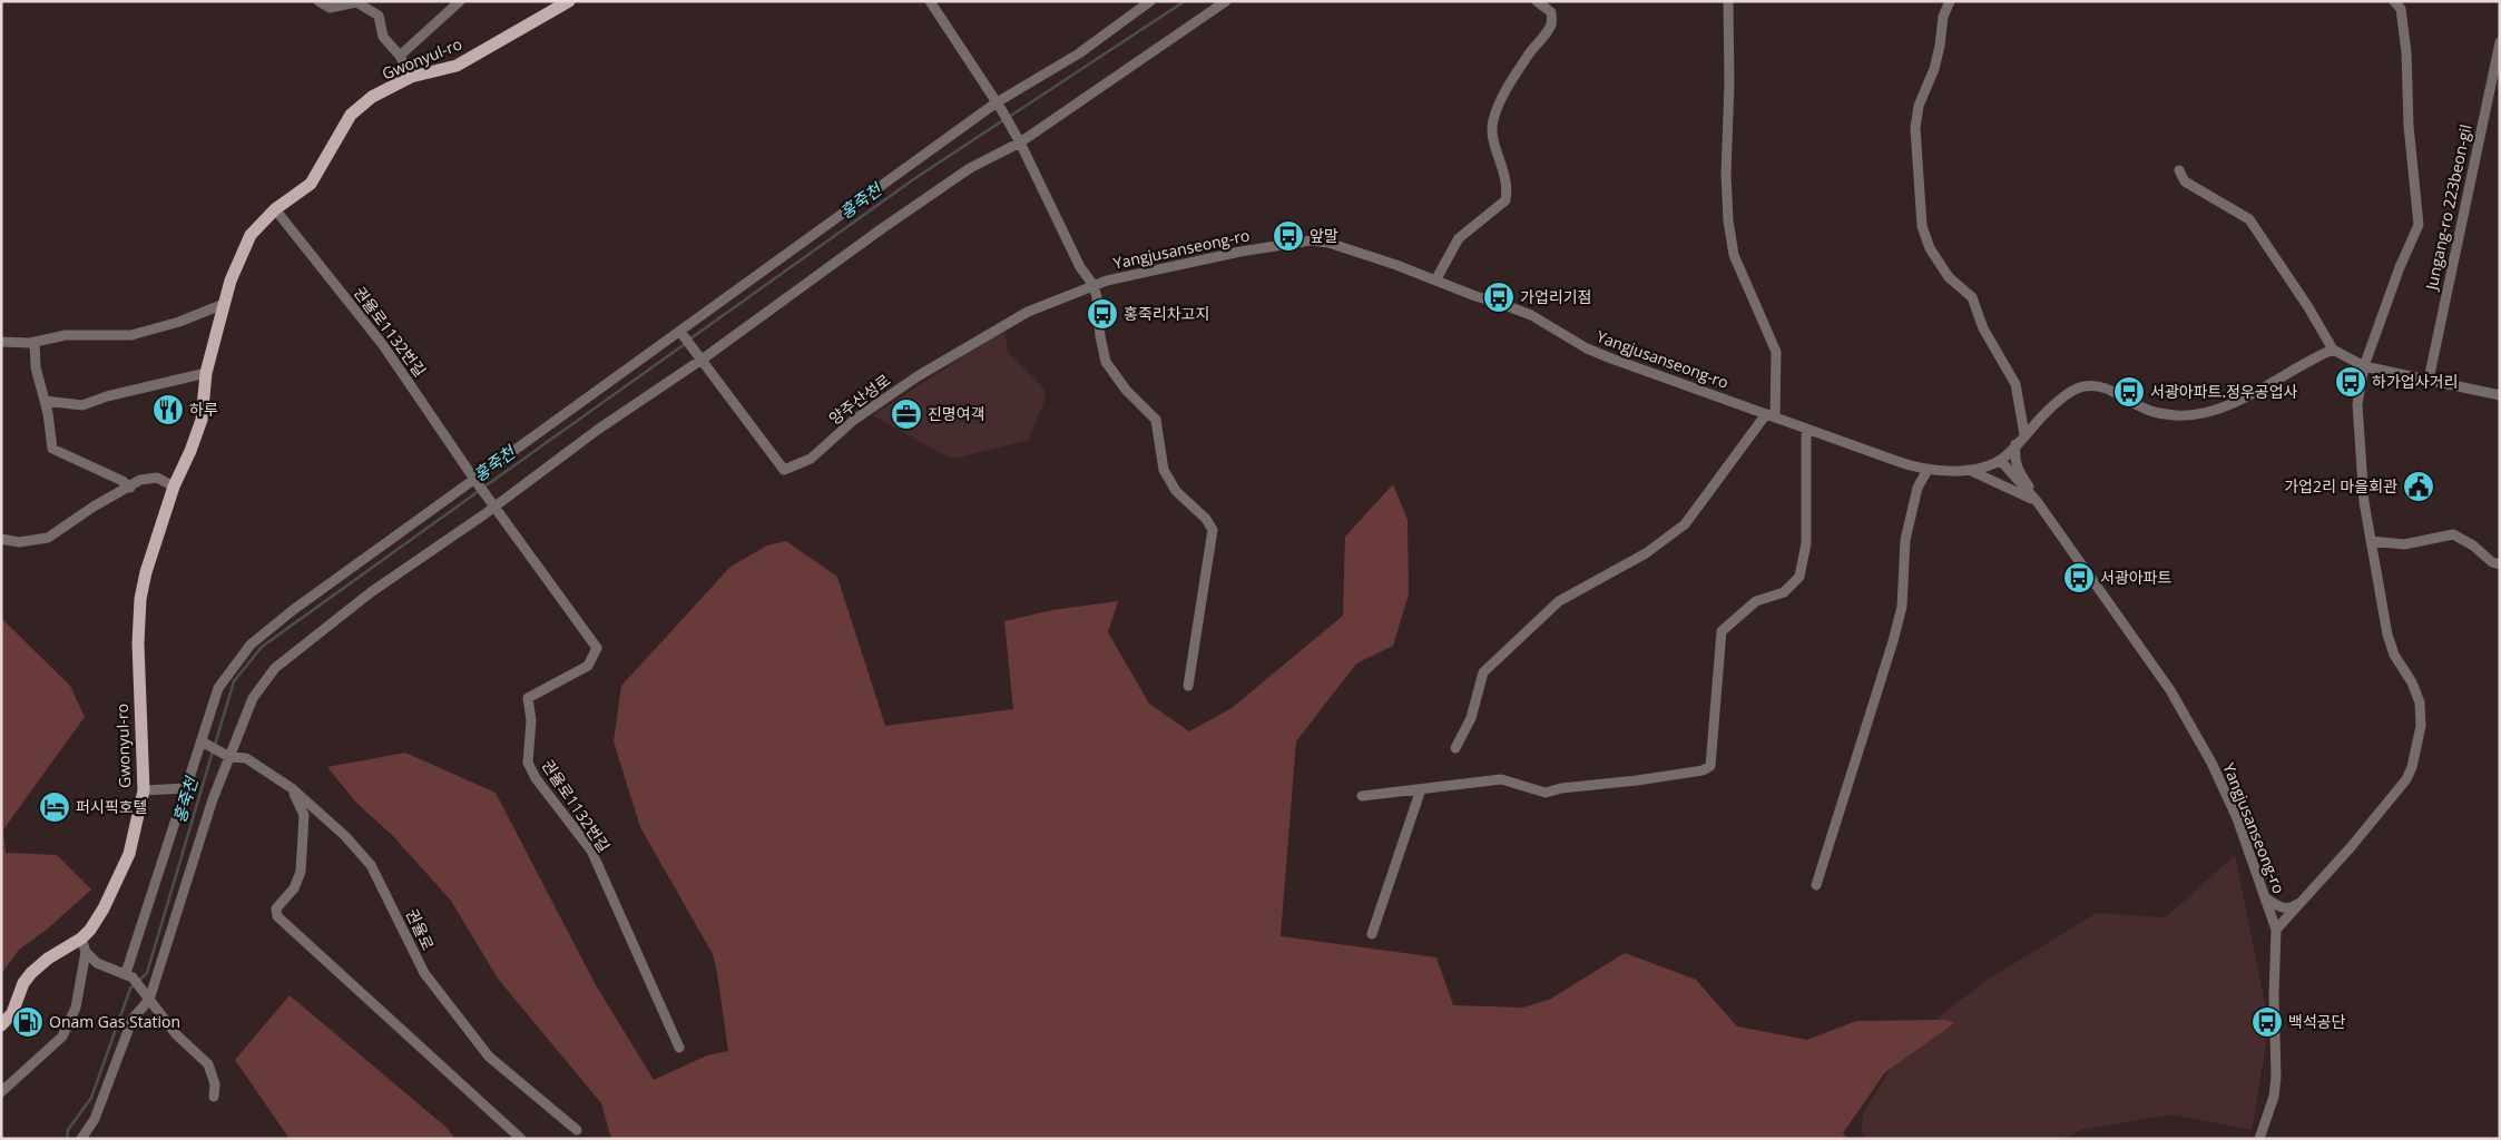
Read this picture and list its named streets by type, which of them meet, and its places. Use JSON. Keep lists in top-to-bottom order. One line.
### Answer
{"streets":{"main road":["Gwonyul-ro"],"street":["Jungang-ro 223beon-gil","Yangjusanseong-ro","권율로1132번길","권율로"]},"crossings":[["Gwonyul-ro","권율로1132번길"]],"water":["홍죽천"],"places":{"bus stop":["앞말","가업리기점","홍죽리차고지","하가업사거리","서광아파트.정우공업사","서광아파트","백석공단"],"restaurant":["하루"],"office":["진명여객"],"public building":["가업2리 마을회관"],"hotel":["퍼시픽호텔"],"fuel station":["Onam Gas Station"]}}
